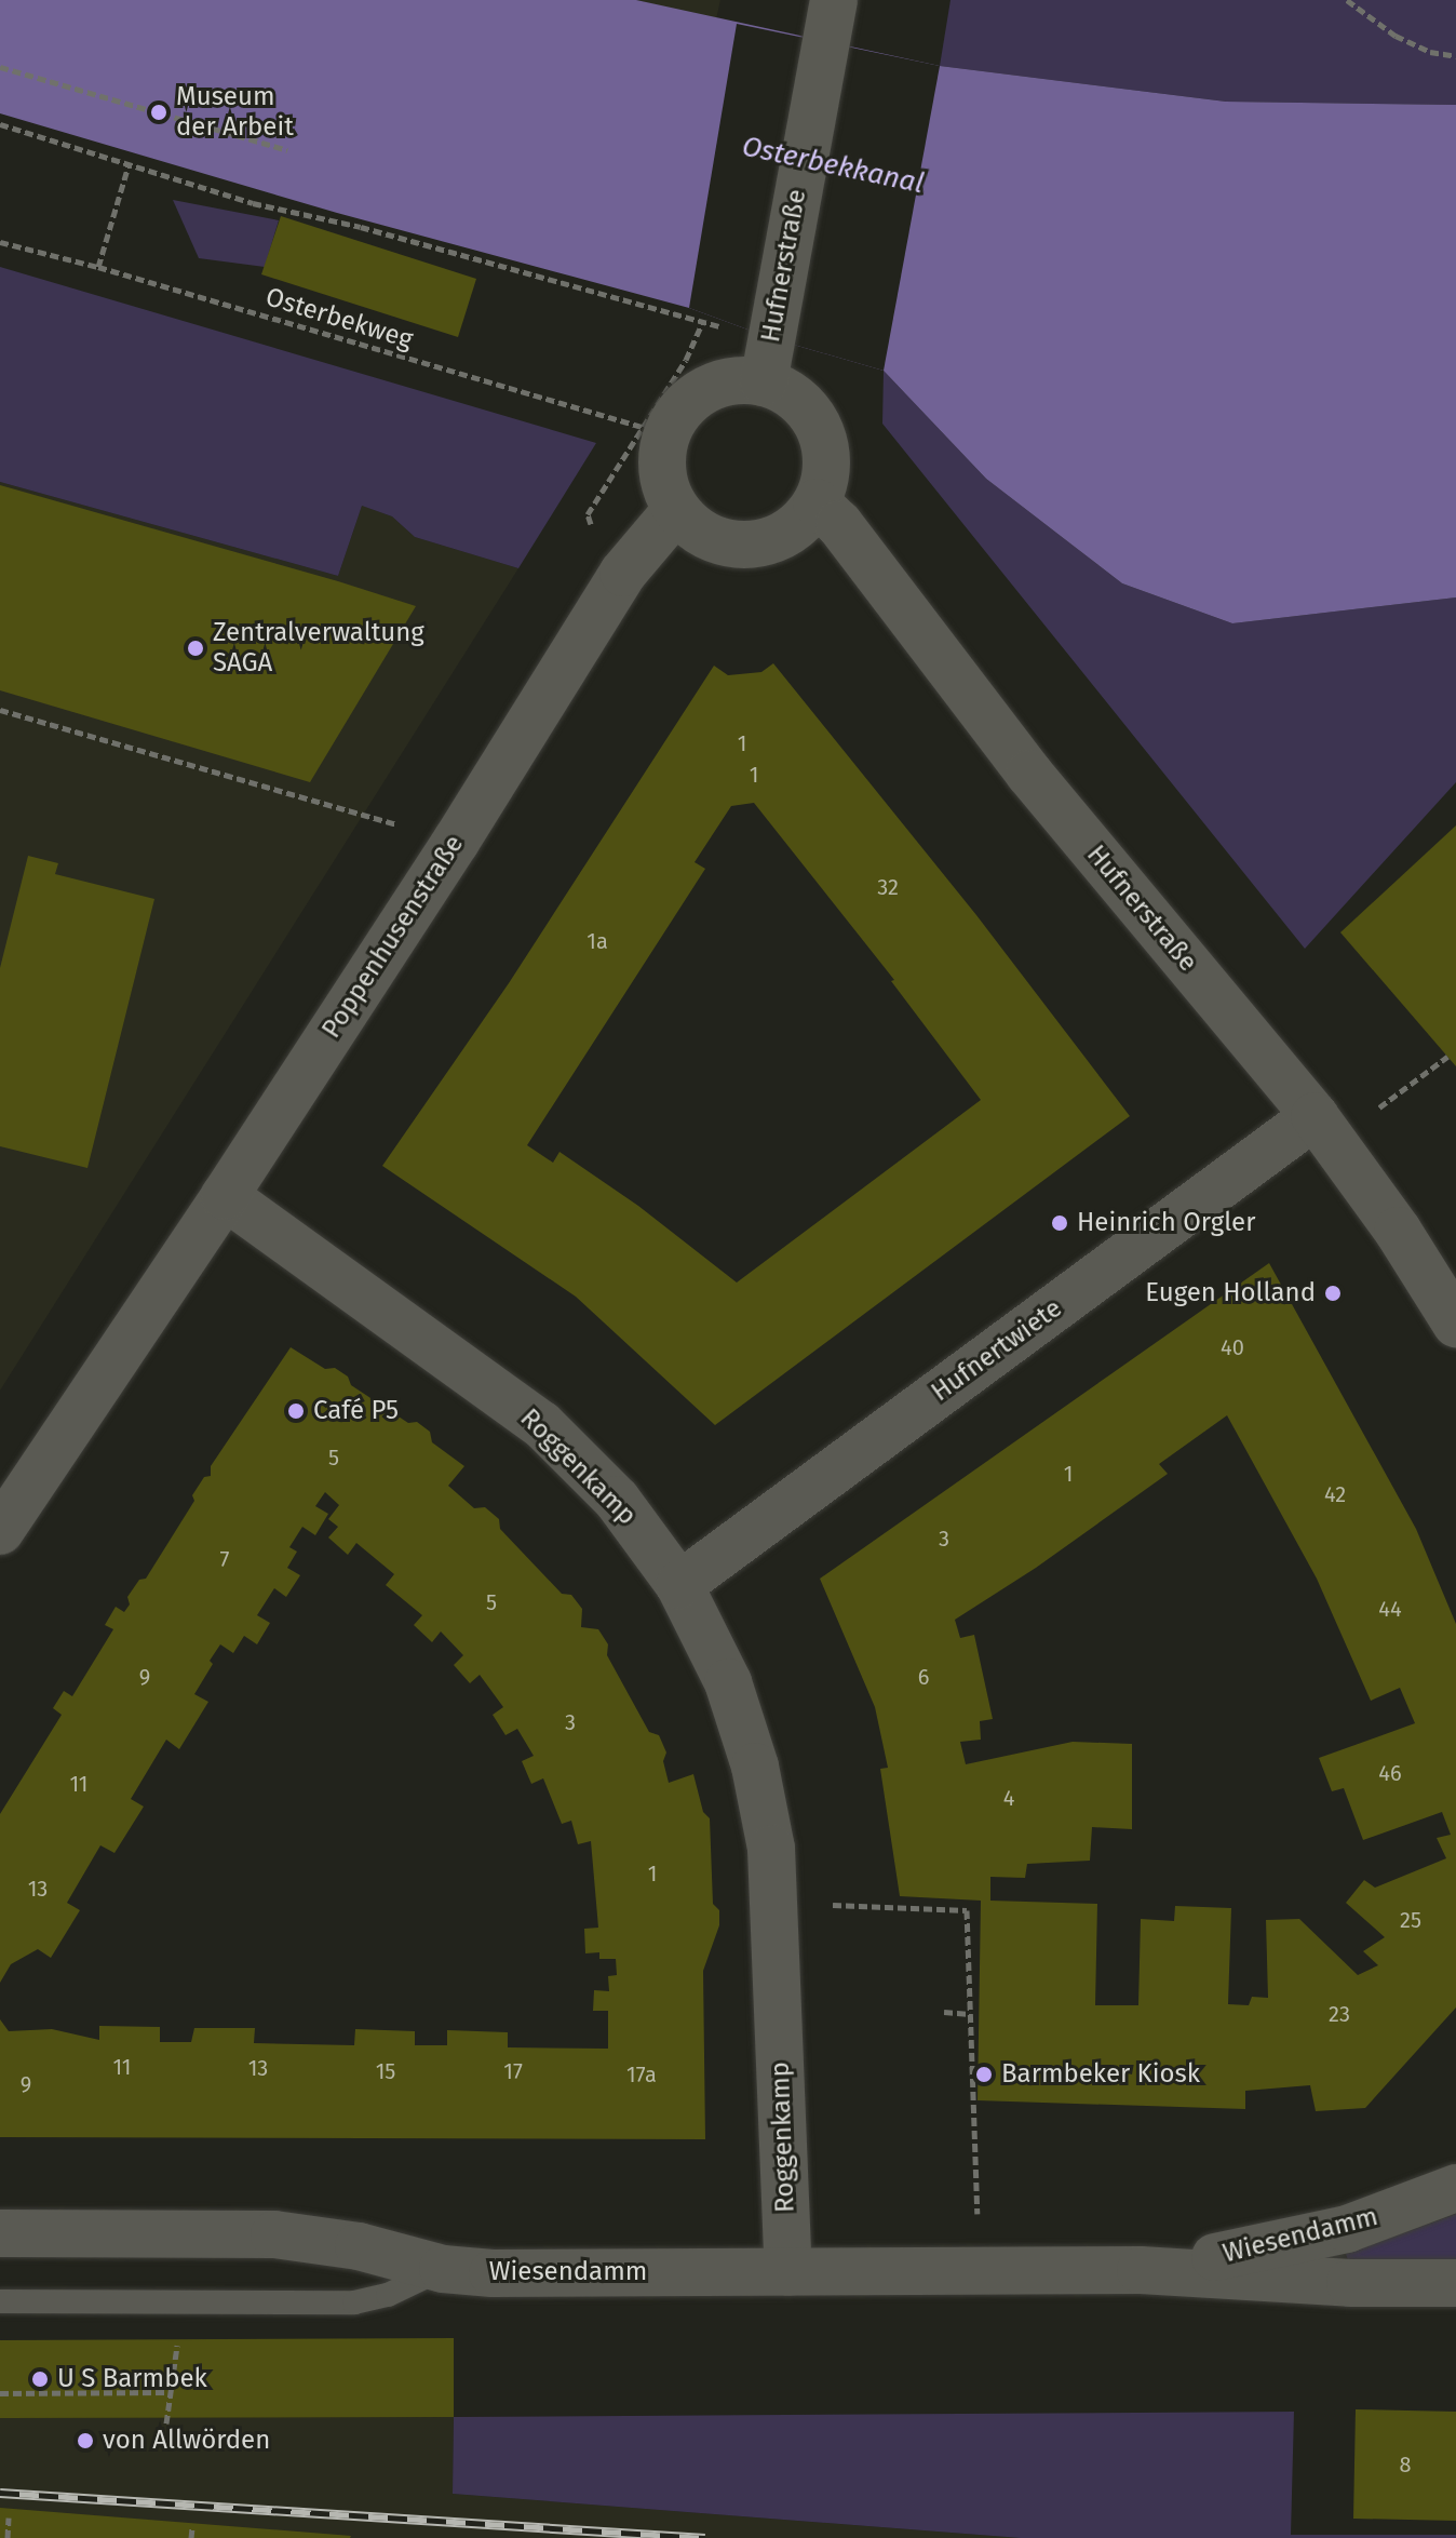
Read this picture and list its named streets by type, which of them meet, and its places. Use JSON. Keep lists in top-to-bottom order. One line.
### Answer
{"streets":{"street":["Hufnerstraße","Poppenhusenstraße","Hufnertwiete","Roggenkamp","Wiesendamm"],"path":["Osterbekweg"]},"crossings":[["Hufnerstraße","Osterbekweg"],["Hufnerstraße","Poppenhusenstraße"],["Hufnerstraße","Hufnertwiete"],["Osterbekweg","Poppenhusenstraße"],["Poppenhusenstraße","Roggenkamp"],["Hufnertwiete","Roggenkamp"],["Roggenkamp","Wiesendamm"]],"water":["Osterbekkanal"],"places":["Museum der Arbeit","Zentralverwaltung SAGA","Heinrich Orgler","Eugen Holland","Café P5","Barmbeker Kiosk","U S Barmbek","von Allwörden"],"house_numbers":["1","1","32","1a","40","5","1","42","3","7","5","44","9","6","3","46","11","4","1","13","25","23","11","13","15","17","17a","9","8"]}
